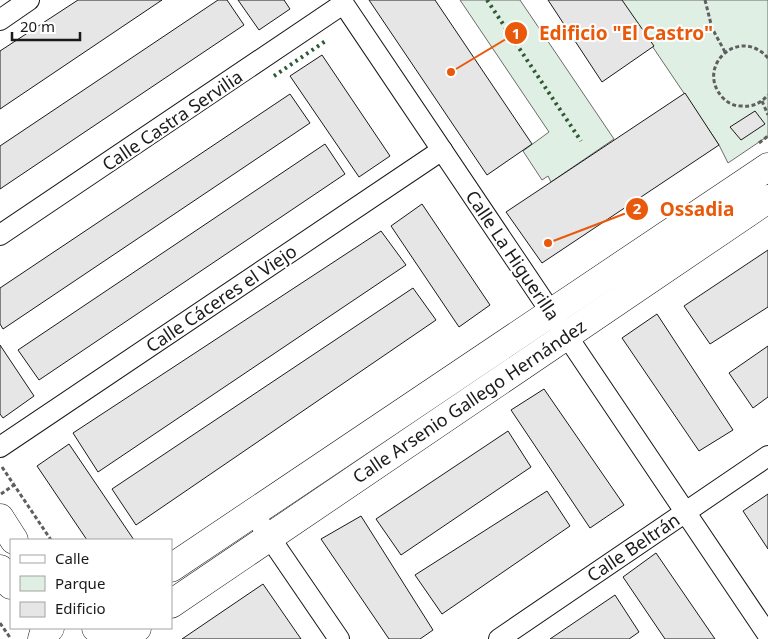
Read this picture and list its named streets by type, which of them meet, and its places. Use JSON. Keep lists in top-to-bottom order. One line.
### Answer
{"streets":{"main road":["Calle Arsenio Gallego Hernández"],"street":["Calle Castra Servilia","Calle La Higuerilla","Calle Cáceres el Viejo","Calle Beltrán"]},"crossings":[["Calle Castra Servilia","Calle La Higuerilla"],["Calle La Higuerilla","Calle Cáceres el Viejo"],["Calle La Higuerilla","Calle Arsenio Gallego Hernández"],["Calle La Higuerilla","Calle Beltrán"]],"places":["Edificio \"El Castro\"","Ossadia"],"legend":["Calle","Parque","Edificio"],"scale_bar":"20 m"}
